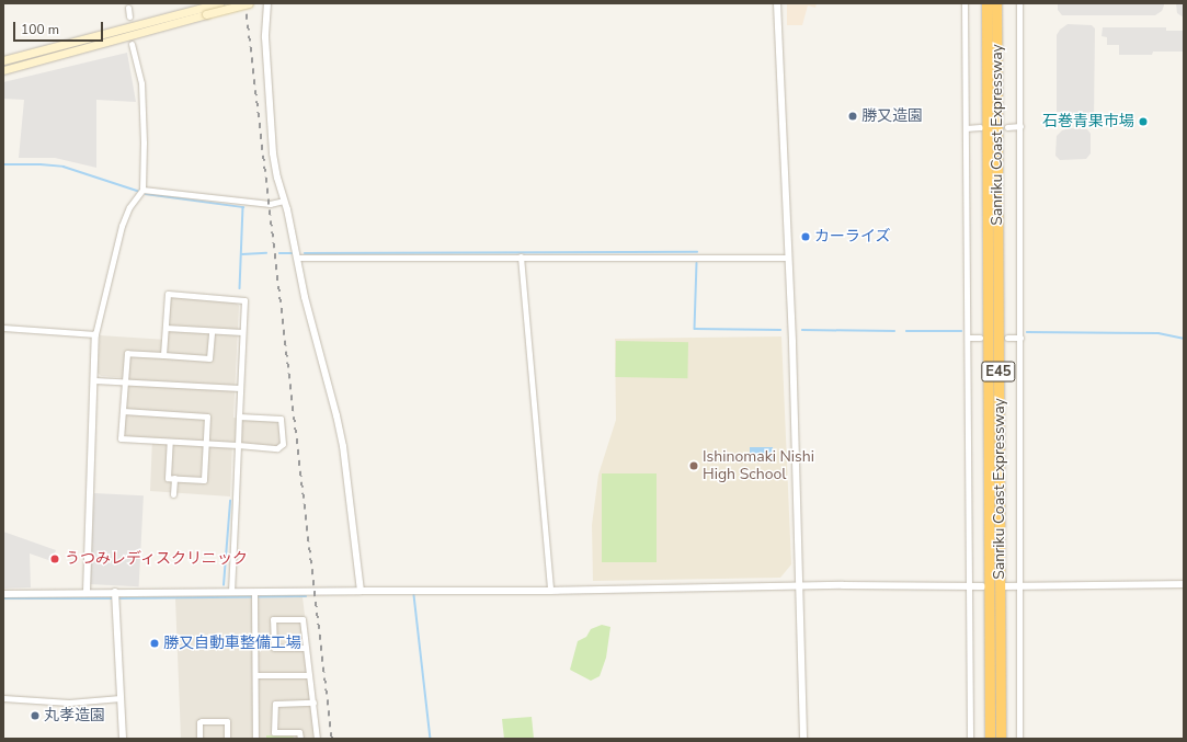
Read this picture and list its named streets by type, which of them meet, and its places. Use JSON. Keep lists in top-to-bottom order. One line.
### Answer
{"streets":{"highway":["Sanriku Coast Expressway","E45"]},"places":["勝又造園","石巻青果市場","カーライズ","Ishinomaki Nishi High School","うつみレディスクリニック","勝又自動車整備工場","丸孝造園"],"scale_bar":"100 m"}
